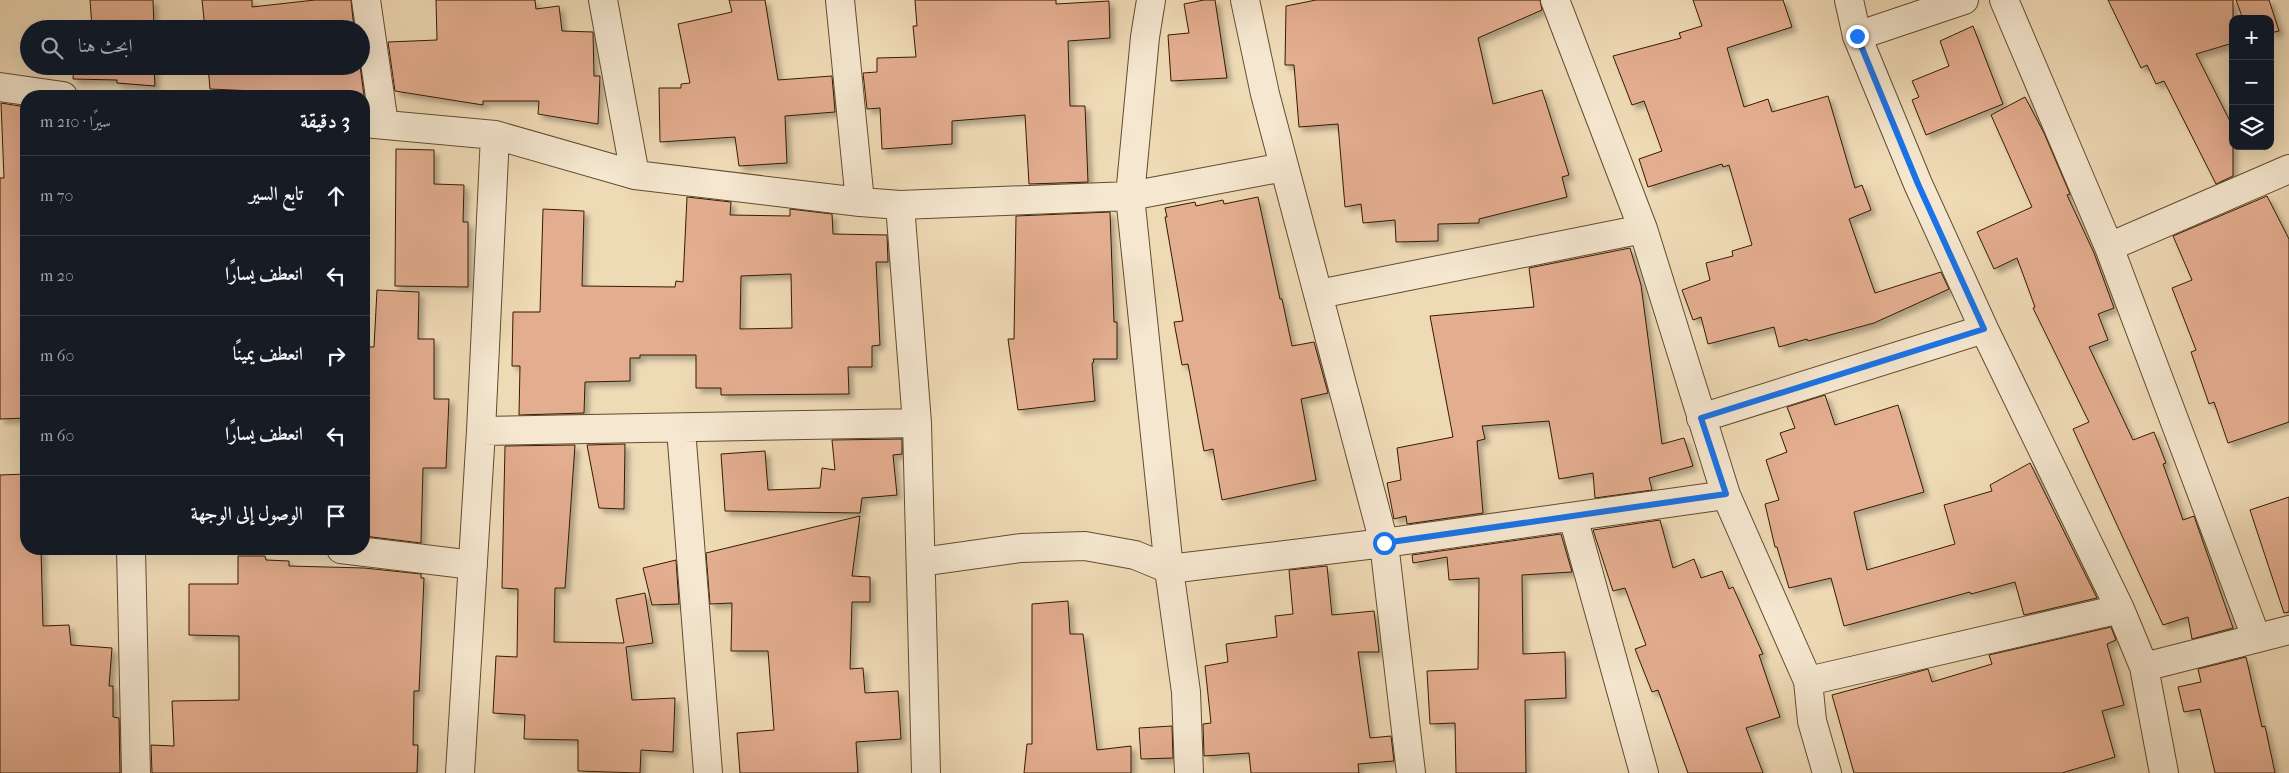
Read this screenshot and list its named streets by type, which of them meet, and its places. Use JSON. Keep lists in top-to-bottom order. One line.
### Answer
{"page":{"map_buttons":["+","−"],"search":"ابحث هنا","heading":["3 دقيقة","سيرًا · 210 m"],"list":[["تابع السير","70 m"],["انعطف يسارًا","20 m"],["انعطف يمينًا","60 m"],["انعطف يسارًا","60 m"],"الوصول إلى الوجهة"]}}
